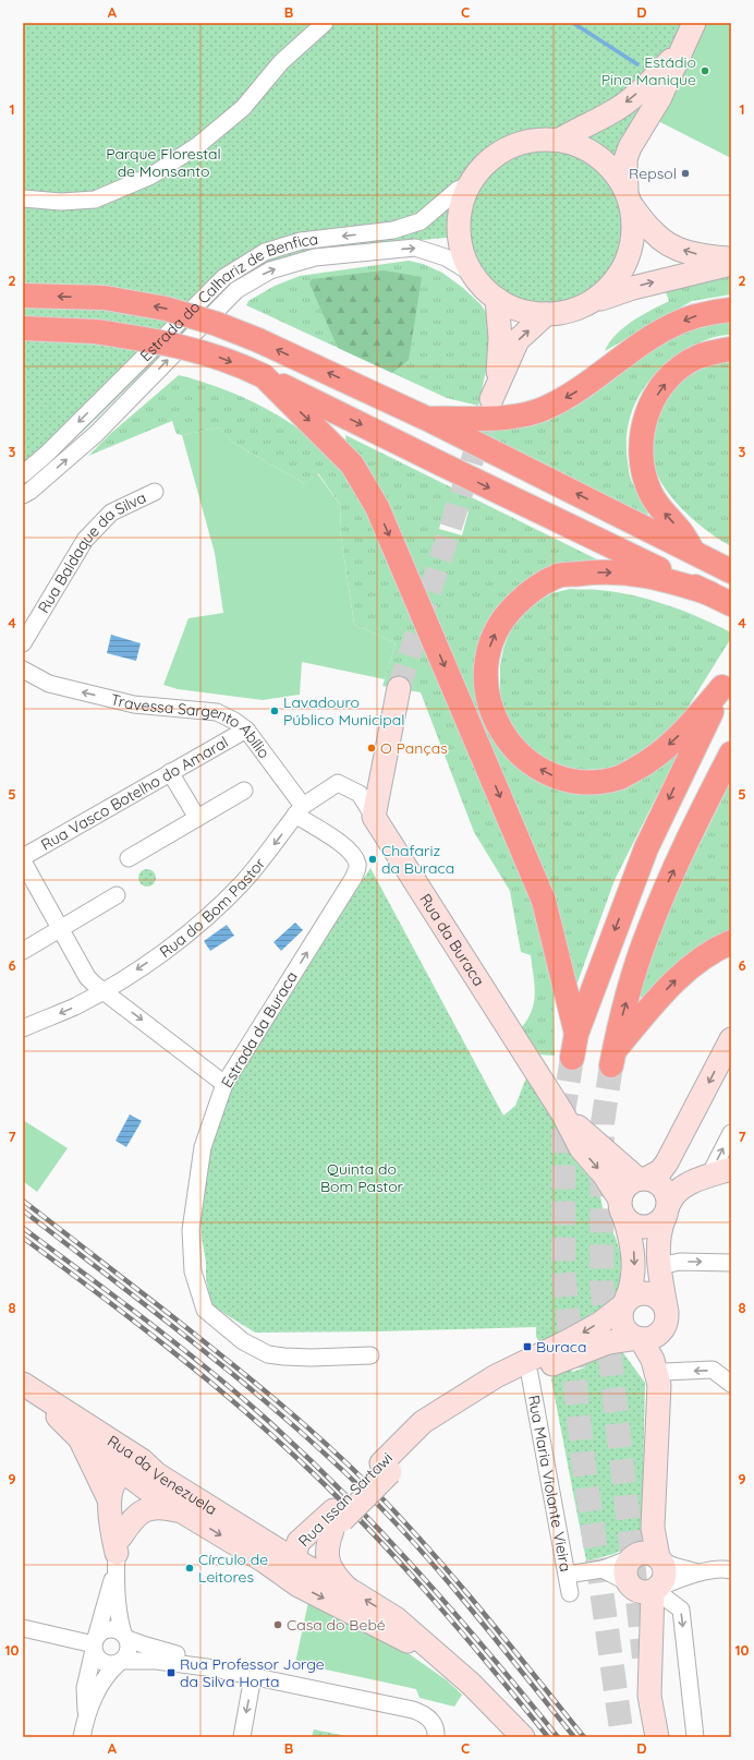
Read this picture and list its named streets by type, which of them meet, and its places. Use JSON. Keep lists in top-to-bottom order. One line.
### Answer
{"streets":{"street":["Estrada do Calhariz de Benfica","Rua Baldaque da Silva","Travessa Sargento Abílio","Rua Vasco Botelho do Amaral","Rua do Bom Pastor","Rua da Buraca","Estrada da Buraca","Rua da Venezuela","Rua Maria Violante Vieira","Rua Issan Sartawi"]},"crossings":[["Travessa Sargento Abílio","Rua Vasco Botelho do Amaral"],["Travessa Sargento Abílio","Rua do Bom Pastor"],["Travessa Sargento Abílio","Rua da Buraca"],["Travessa Sargento Abílio","Estrada da Buraca"],["Rua do Bom Pastor","Rua da Buraca"],["Rua do Bom Pastor","Estrada da Buraca"],["Rua da Buraca","Estrada da Buraca"],["Rua da Venezuela","Rua Issan Sartawi"],["Rua Maria Violante Vieira","Rua Issan Sartawi"]],"one_way":["Travessa Sargento Abílio"],"parks":["Parque Florestal de Monsanto","Quinta do Bom Pastor"],"places":{"other":["Estádio Pina Manique","Repsol","Lavadouro Público Municipal","O Panças","Chafariz da Buraca","Círculo de Leitores","Casa do Bebé"],"transit":["Buraca","Rua Professor Jorge da Silva Horta"]},"grid":{"columns":["A","B","C","D"],"rows":["1","2","3","4","5","6","7","8","9","10"]}}
